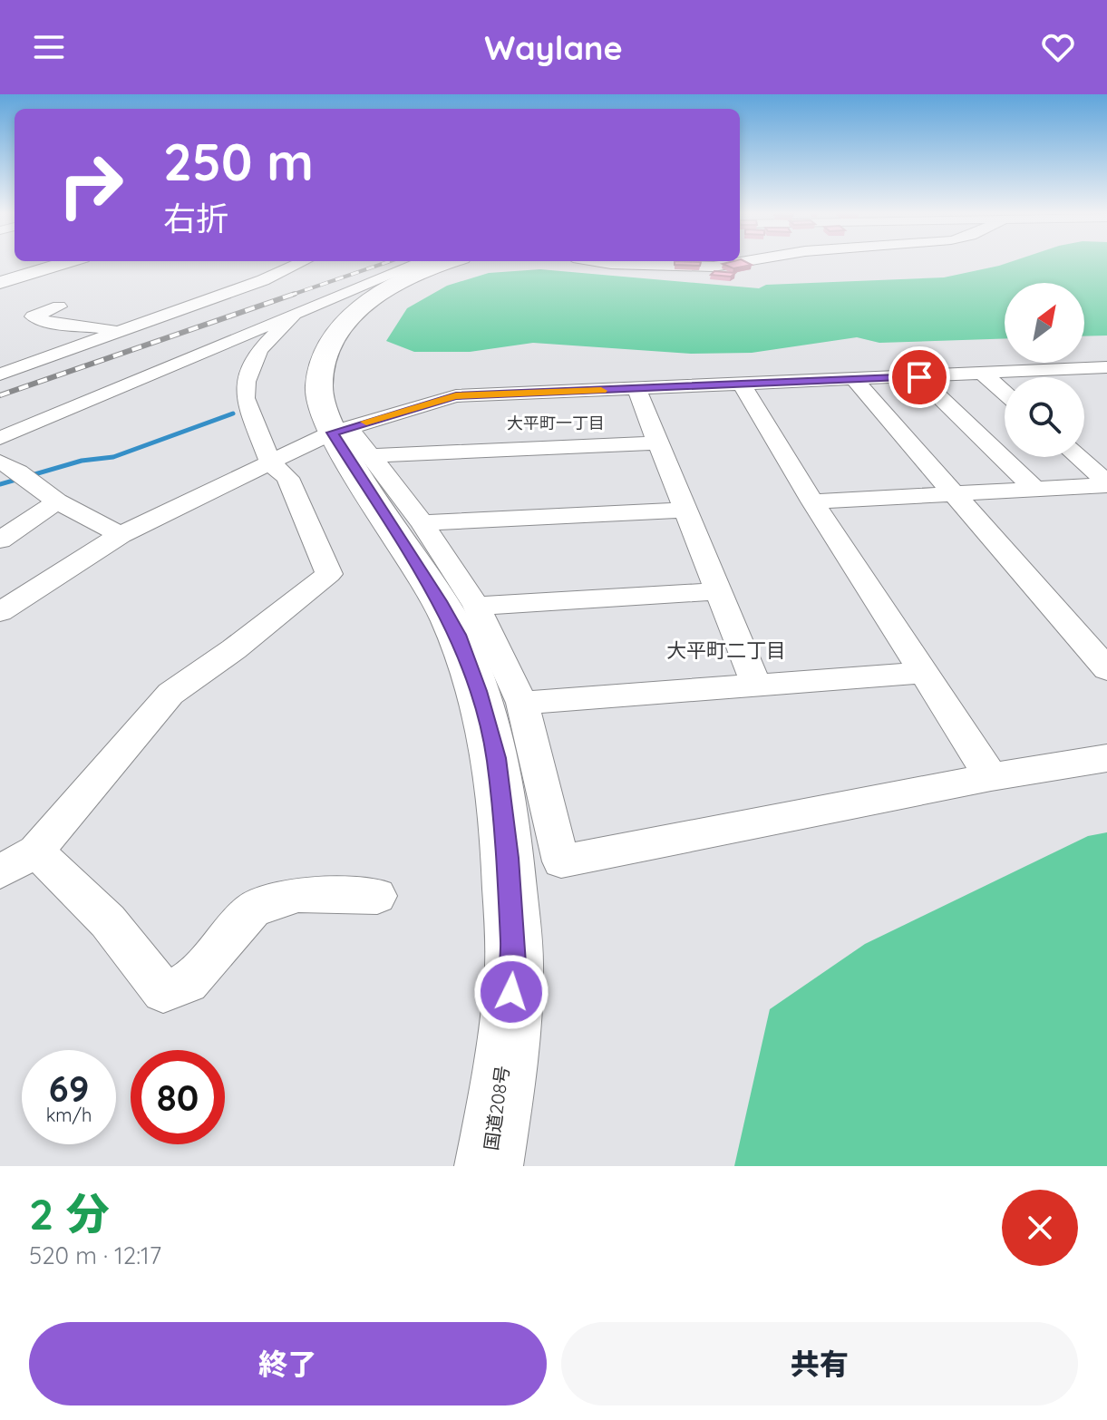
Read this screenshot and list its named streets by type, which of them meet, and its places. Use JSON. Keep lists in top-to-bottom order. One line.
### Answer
{"streets":{"highway":["国道208号"]},"districts":["大平町一丁目","大平町二丁目"],"north":"top right","page":{"header":"Waylane","turn":["250 m","右折"],"speed":"69 km/h","limit":"80","heading":["2 分","520 m · 12:17"],"buttons":["終了","共有"]}}
